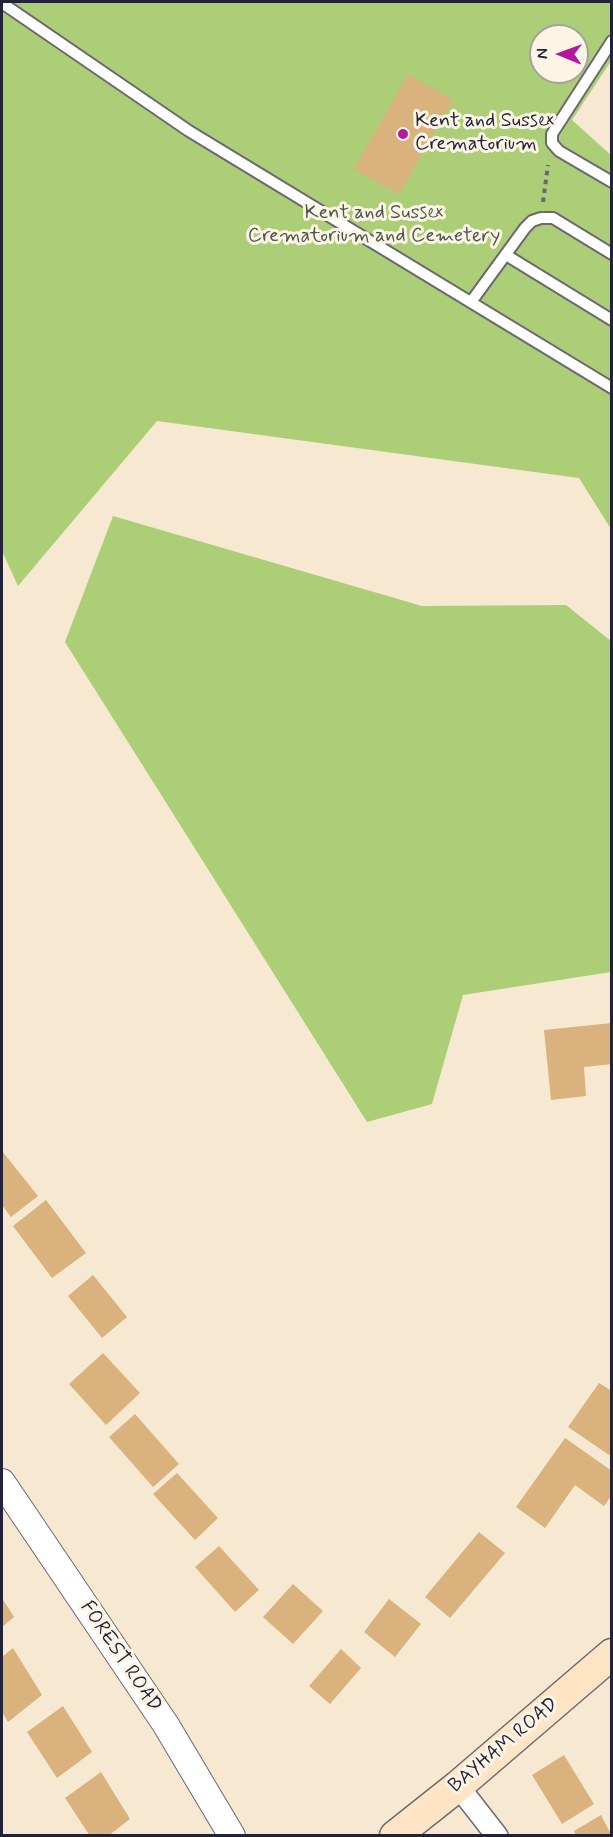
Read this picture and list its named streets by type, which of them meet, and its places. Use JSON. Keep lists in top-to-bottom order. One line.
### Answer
{"streets":{"main road":["BAYHAM ROAD"],"street":["FOREST ROAD"]},"parks":["Kent and Sussex Crematorium and Cemetery"],"places":["Kent and Sussex Crematorium"],"north":"left"}
